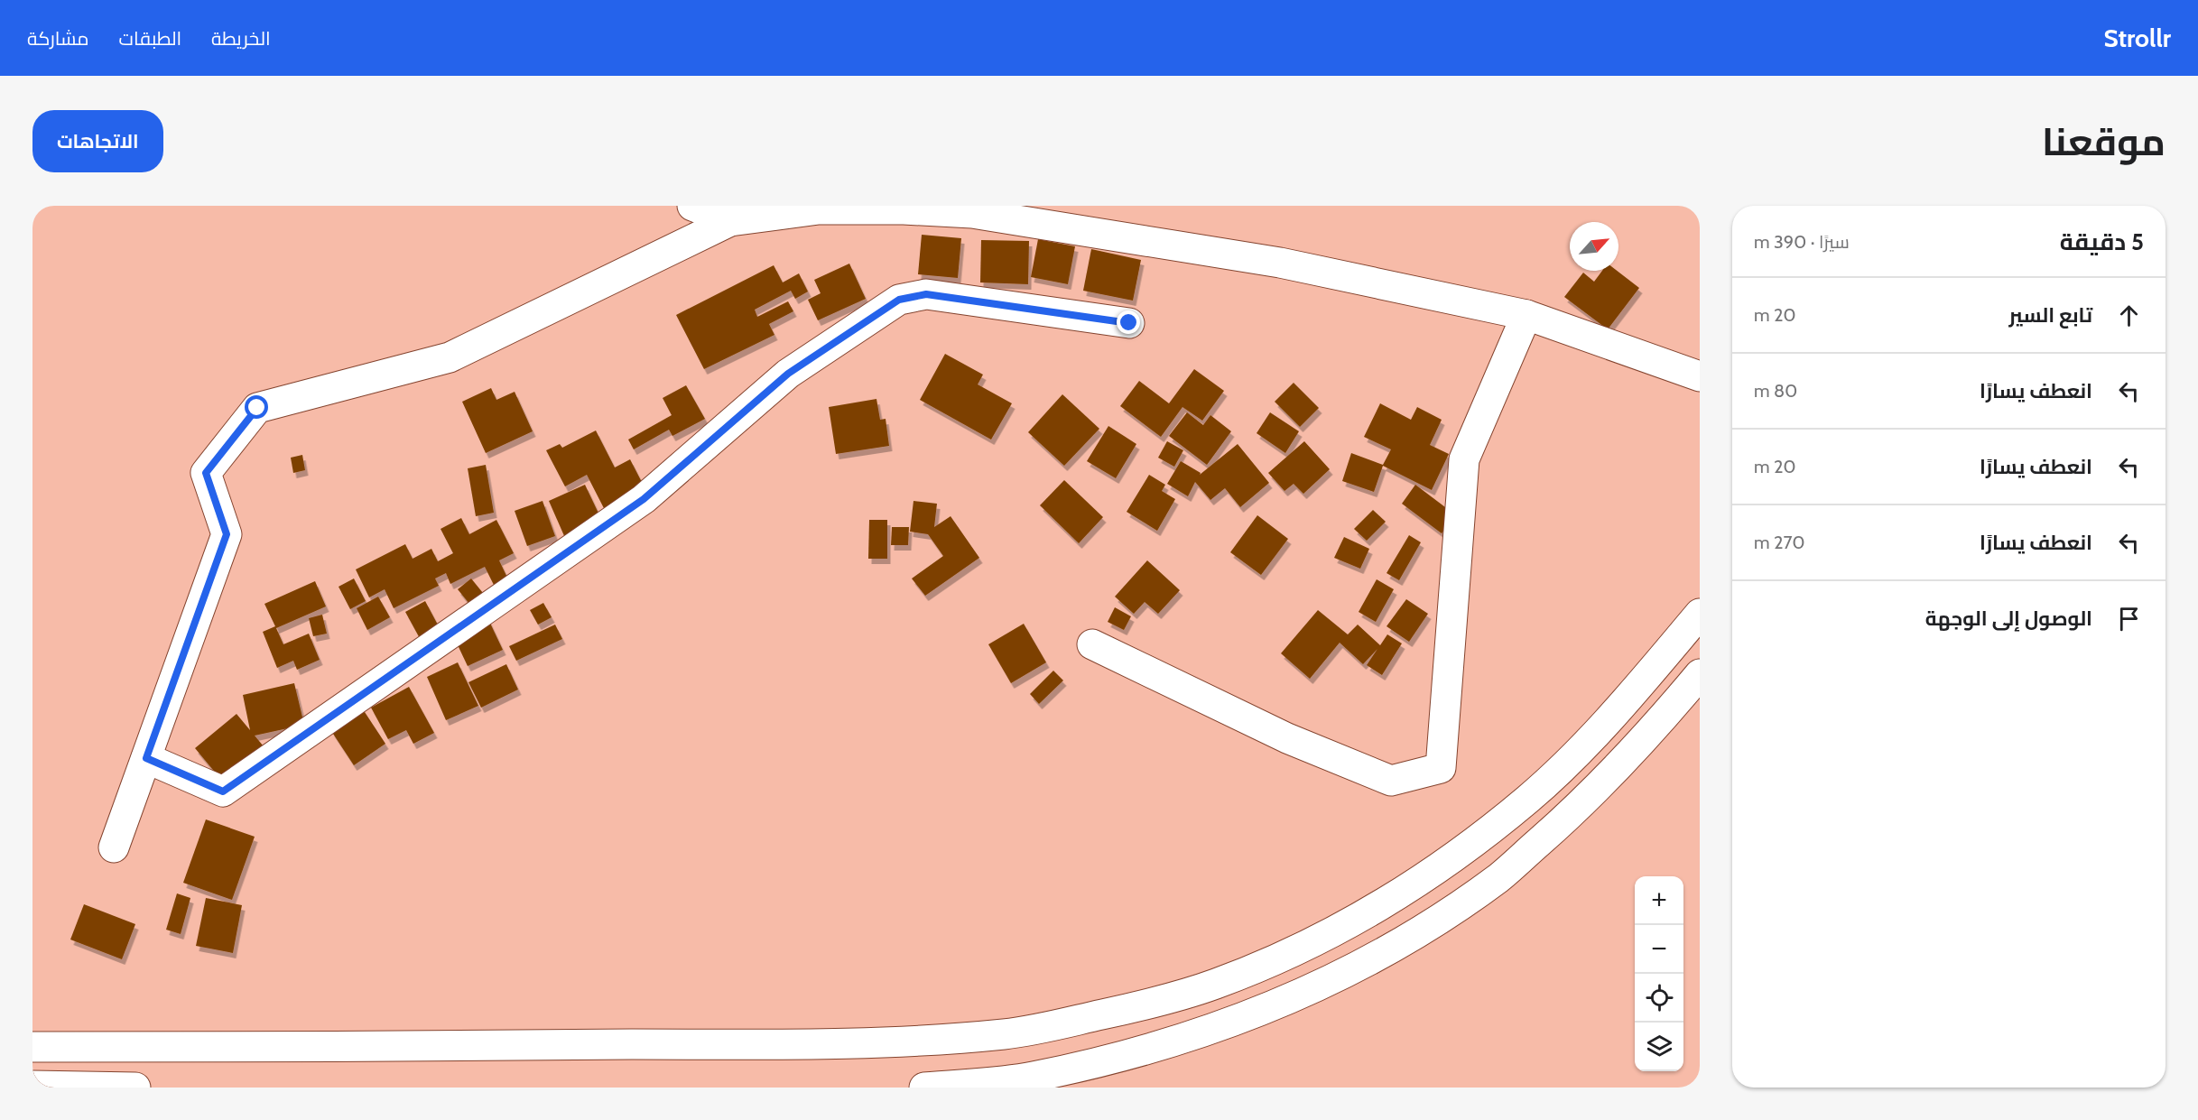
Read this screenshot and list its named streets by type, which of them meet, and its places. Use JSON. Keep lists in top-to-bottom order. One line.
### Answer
{"north":"top right","page":{"header":"Strollr","nav":["الخريطة","الطبقات","مشاركة"],"title":"موقعنا","buttons":"الاتجاهات","heading":["5 دقيقة","سيرًا · 390 m"],"list":[["تابع السير","20 m"],["انعطف يسارًا","80 m"],["انعطف يسارًا","20 m"],["انعطف يسارًا","270 m"],"الوصول إلى الوجهة"],"map_buttons":["+","−"]}}
